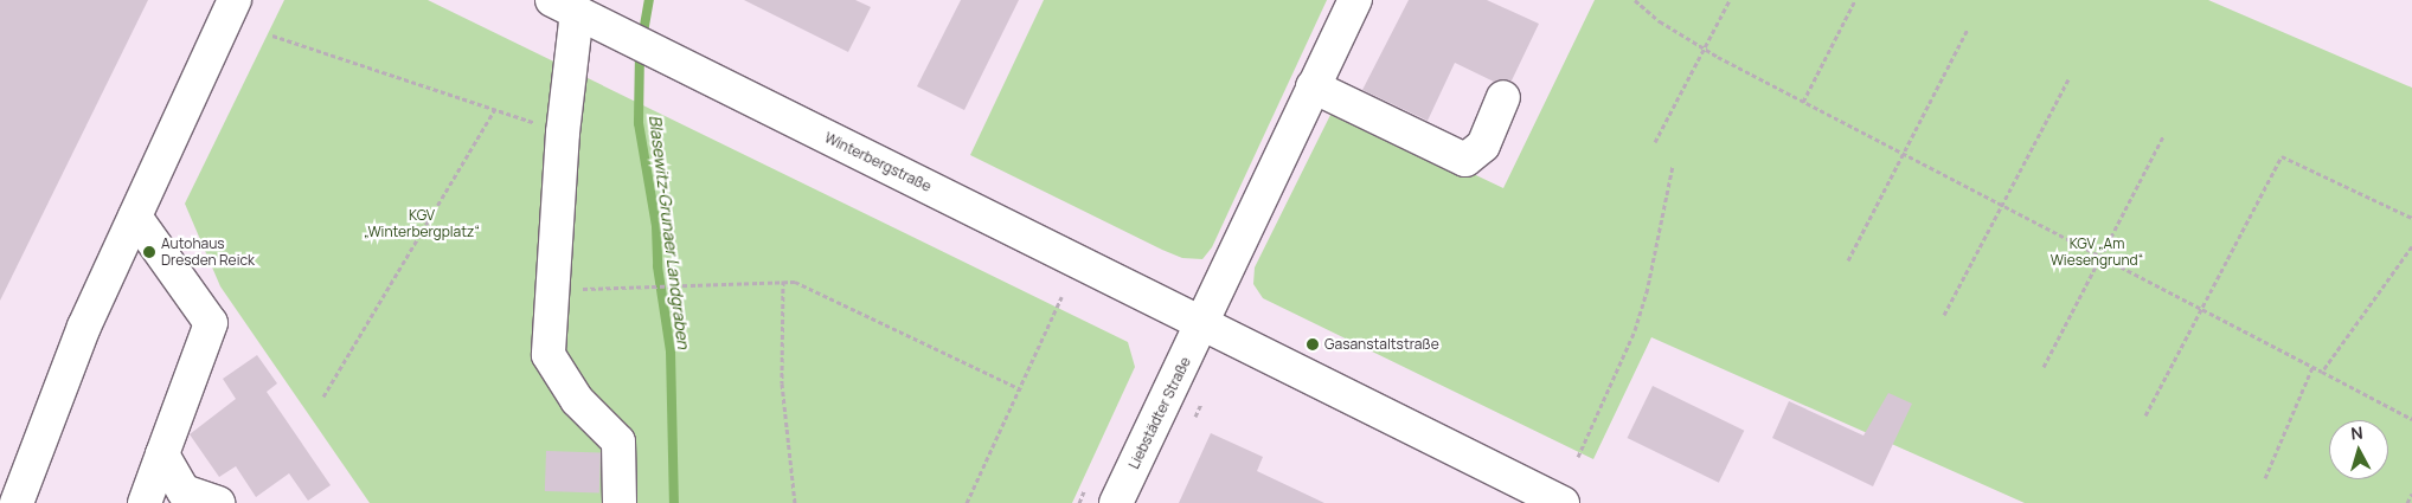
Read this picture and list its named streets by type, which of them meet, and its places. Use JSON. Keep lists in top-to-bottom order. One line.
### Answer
{"streets":{"main road":["Winterbergstraße","Liebstädter Straße"]},"crossings":[["Winterbergstraße","Liebstädter Straße"]],"water":["Blasewitz‐Grunaer Landgraben"],"parks":["KGV „Winterbergplatz“","KGV „Am Wiesengrund“"],"places":["Autohaus Dresden Reick","Gasanstaltstraße"],"north":"top"}
